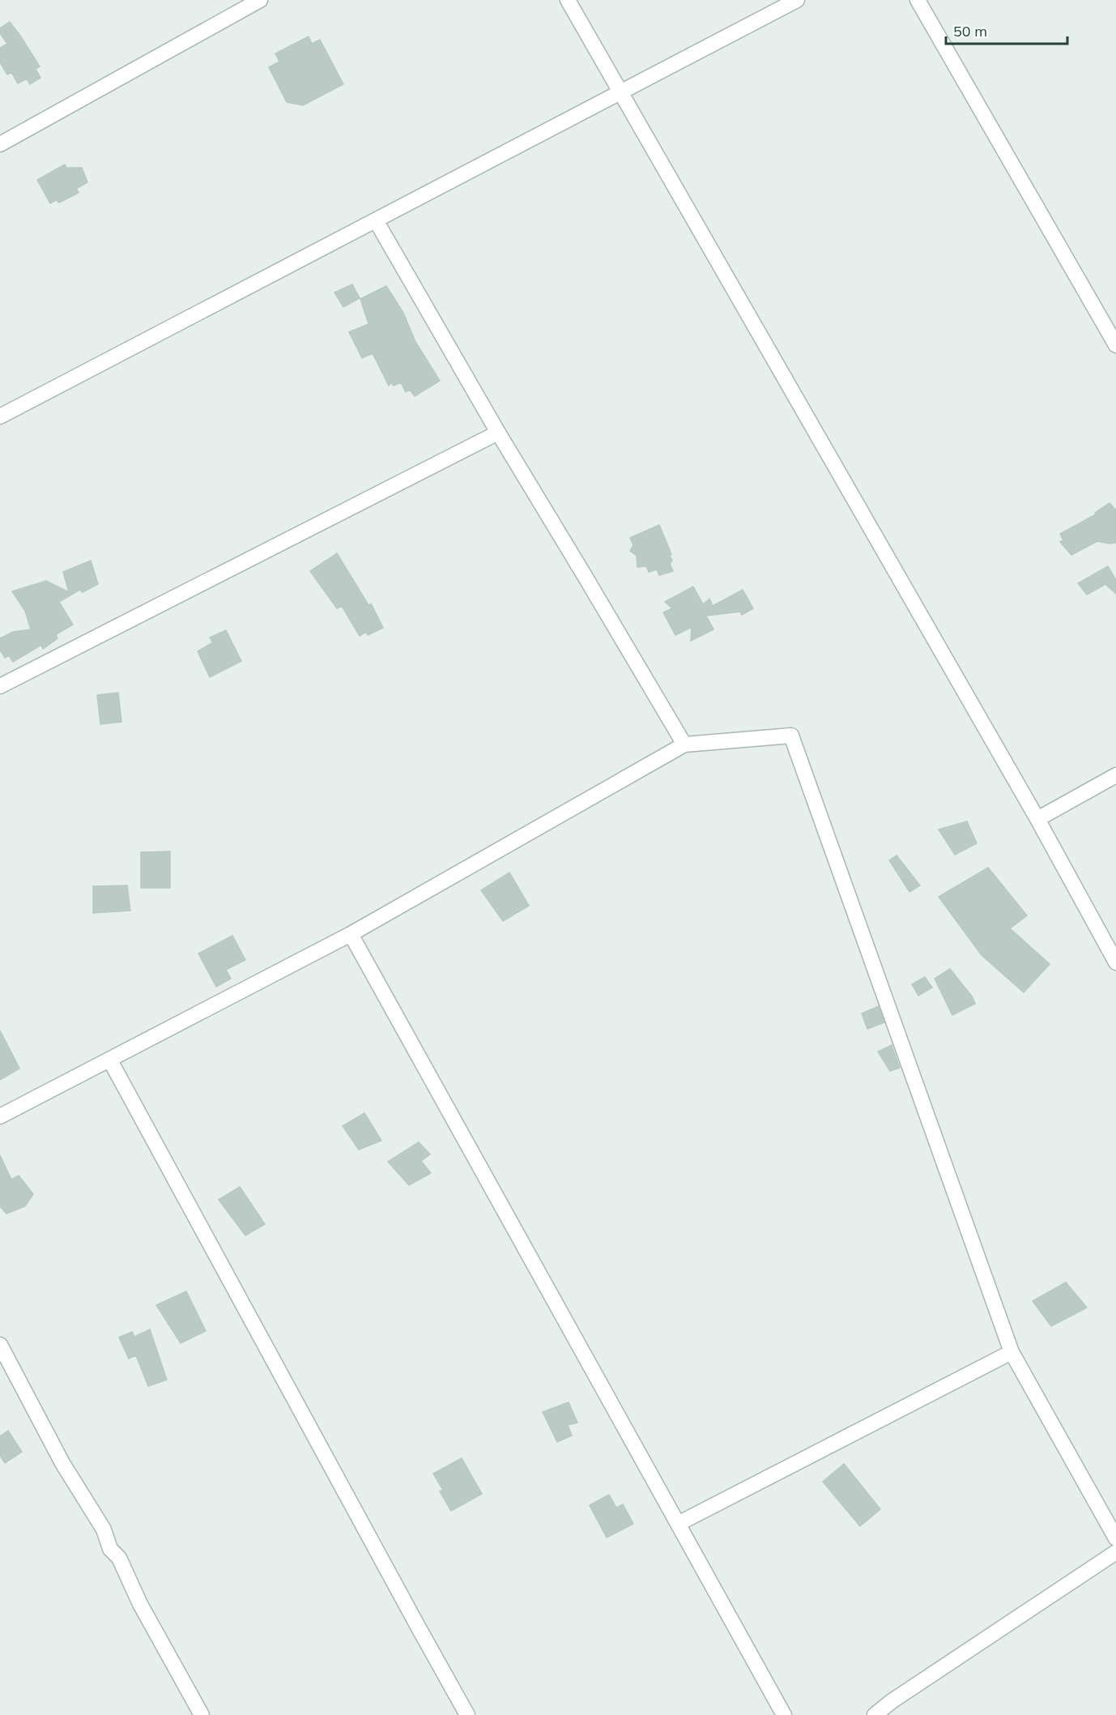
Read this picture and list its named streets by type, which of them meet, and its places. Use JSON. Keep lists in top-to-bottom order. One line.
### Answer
{"scale_bar":"50 m"}
